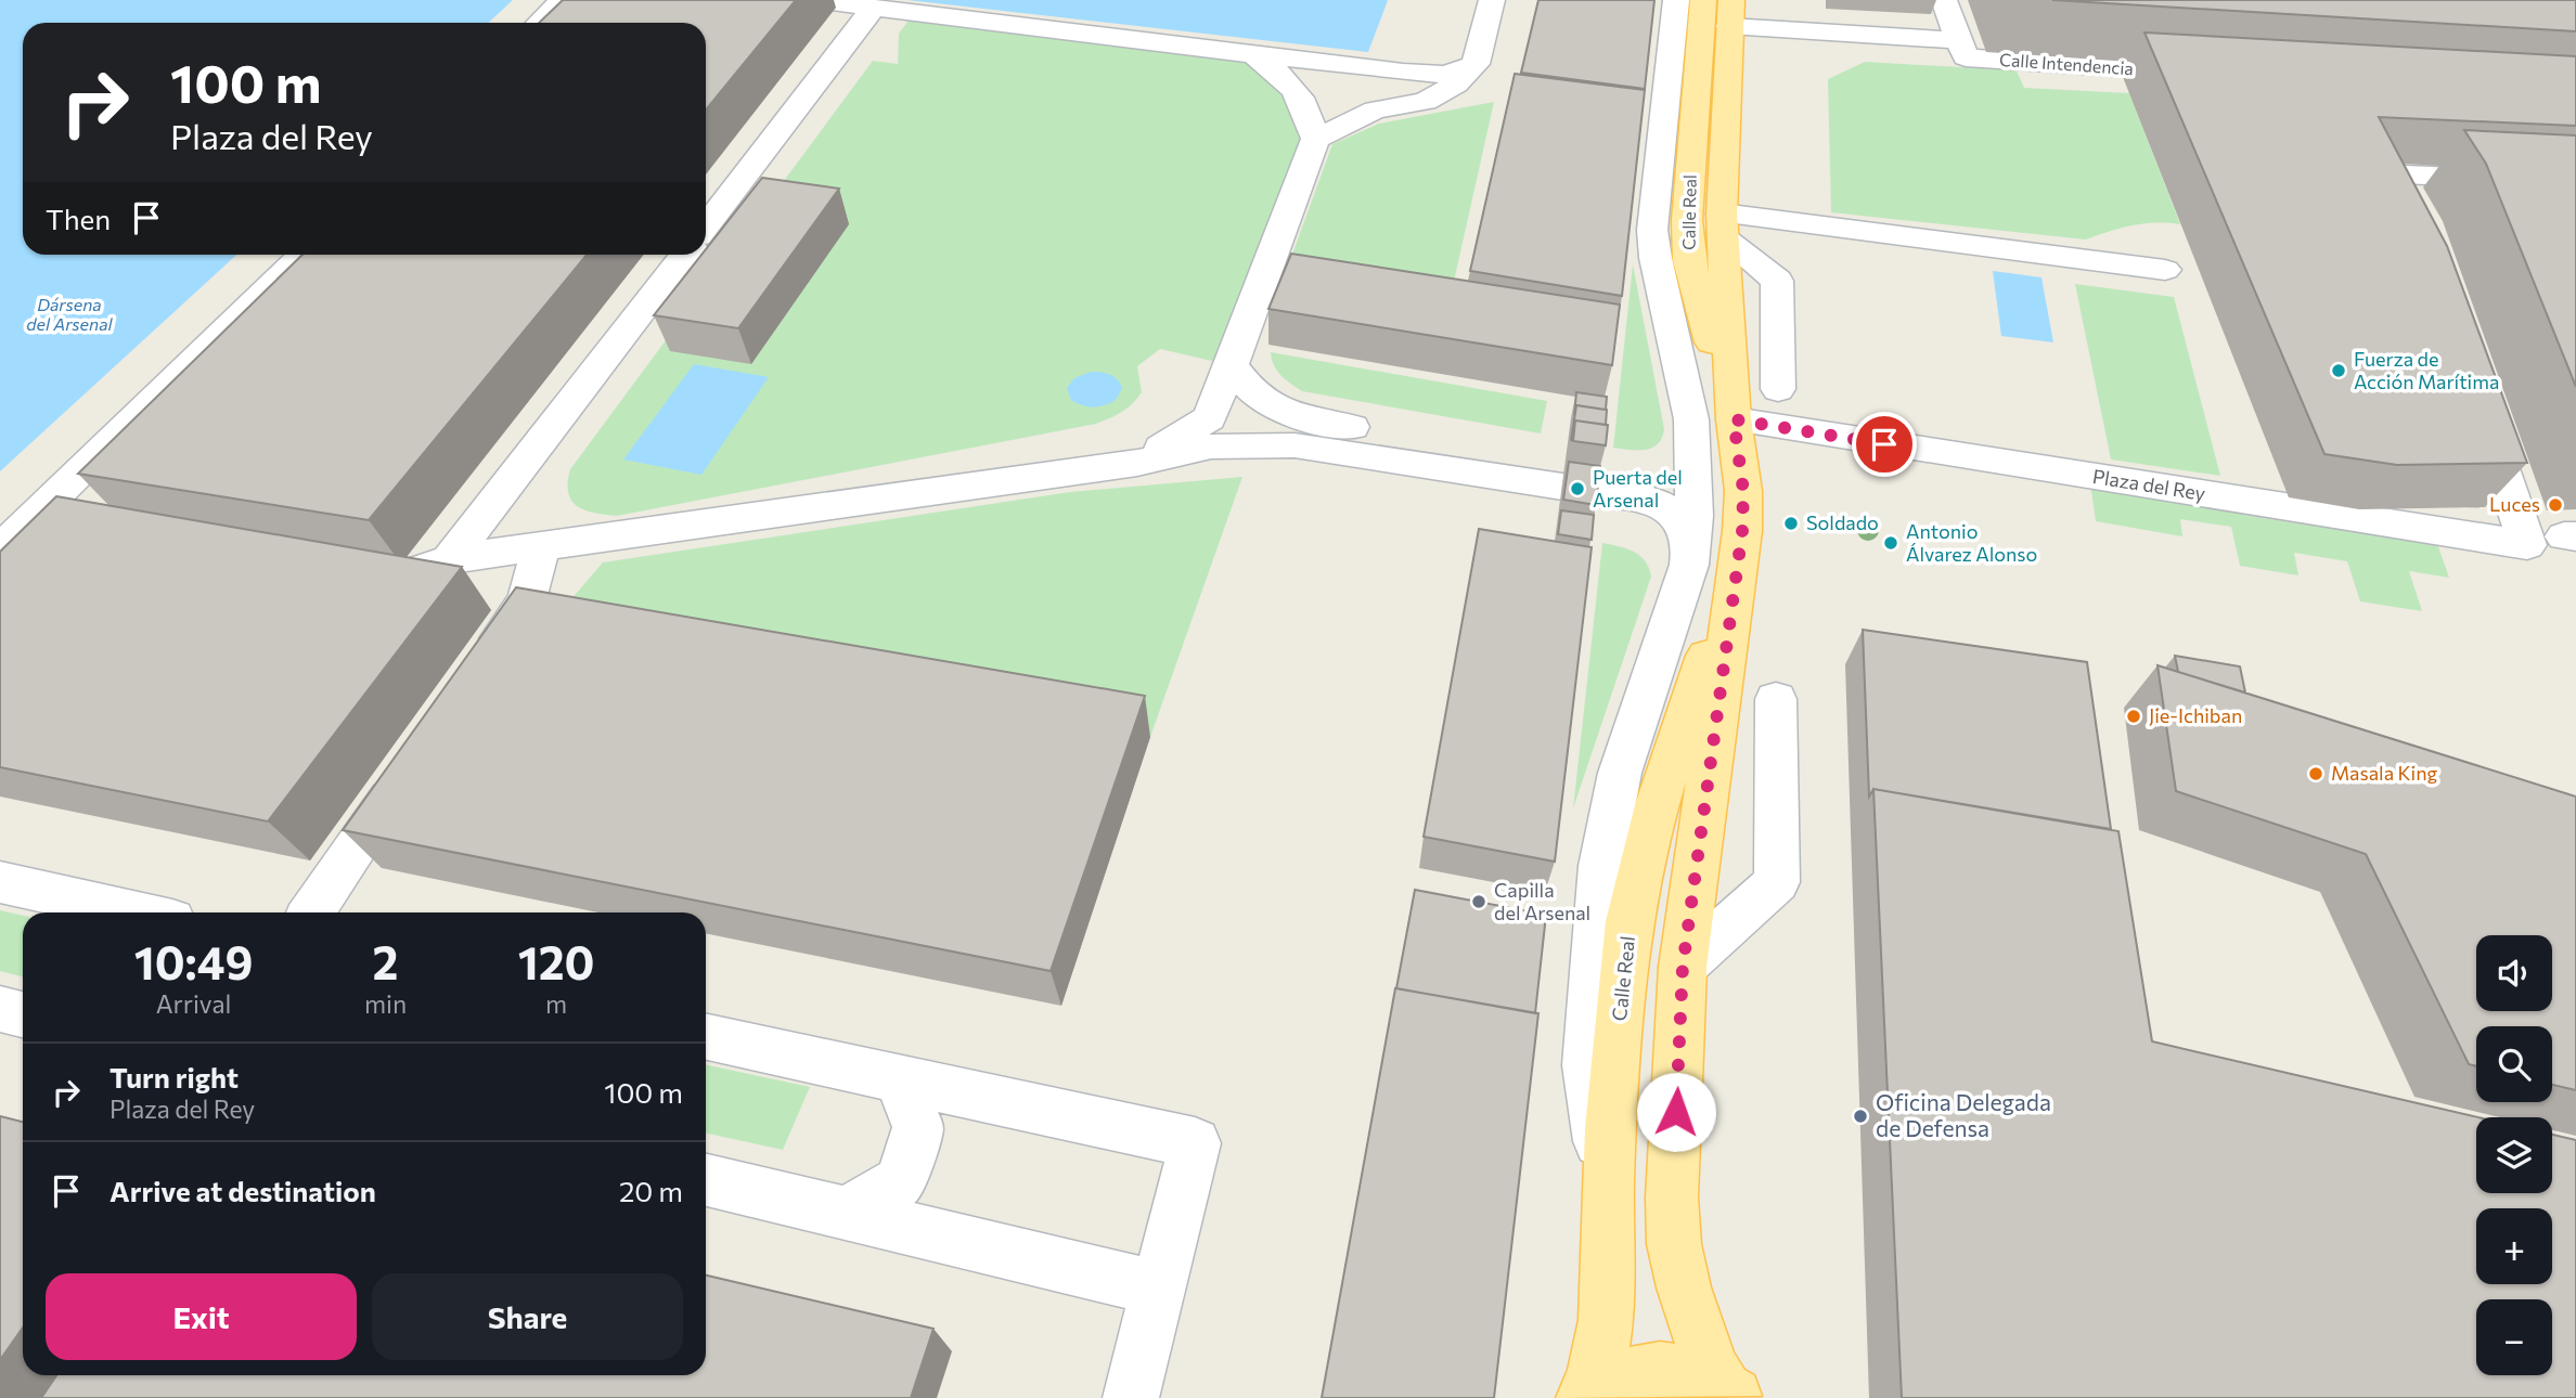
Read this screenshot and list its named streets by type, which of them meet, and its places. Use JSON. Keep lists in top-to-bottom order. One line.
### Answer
{"streets":{"main road":["Calle Real"],"street":["Calle Intendencia","Plaza del Rey"]},"crossings":[["Calle Intendencia","Calle Real"],["Calle Real","Plaza del Rey"]],"water":["Dársena del Arsenal"],"places":["Fuerza de Acción Marítima","Puerta del Arsenal","Luces","Soldado","Antonio Álvarez Alonso","Jie-Ichiban","Masala King","Capilla del Arsenal","Oficina Delegada de Defensa"],"page":{"turn":["100 m","Plaza del Rey"],"then":"Then","eta":["10:49","Arrival","2","min","120","m"],"map_buttons":["+","−"],"list":[{"name":"Turn right","note":"Plaza del Rey","value":"100 m"},{"name":"Arrive at destination","value":"20 m"}],"buttons":["Exit","Share"]}}
